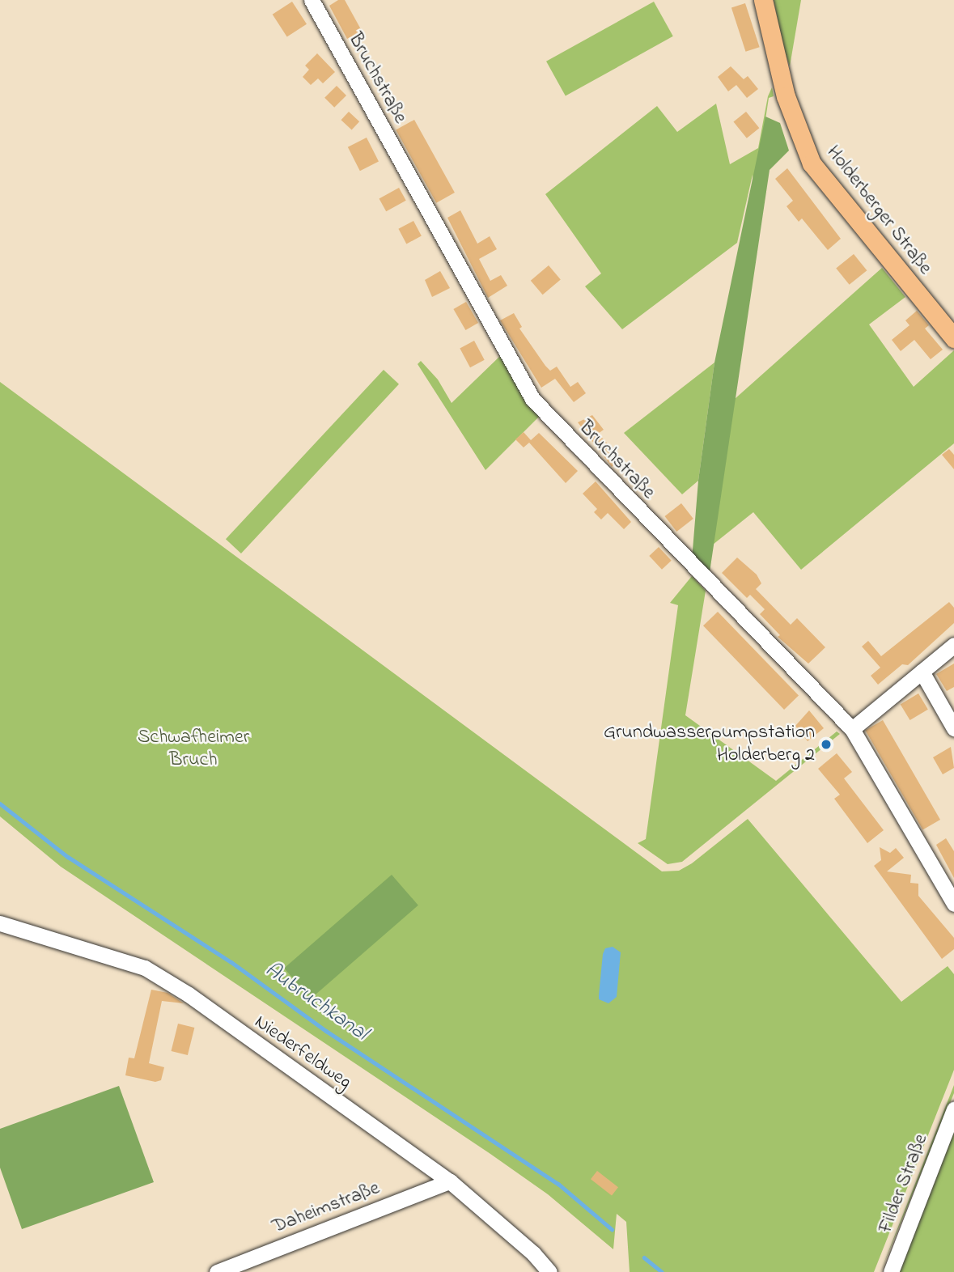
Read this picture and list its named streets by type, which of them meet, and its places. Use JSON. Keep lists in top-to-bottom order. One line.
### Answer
{"streets":{"main road":["Holderberger Straße"],"street":["Bruchstraße","Niederfeldweg","Filder Straße","Daheimstraße"]},"crossings":[["Niederfeldweg","Daheimstraße"]],"water":["Aubruchkanal"],"parks":["Schwafheimer Bruch"],"places":["Grundwasserpumpstation Holderberg 2"]}
